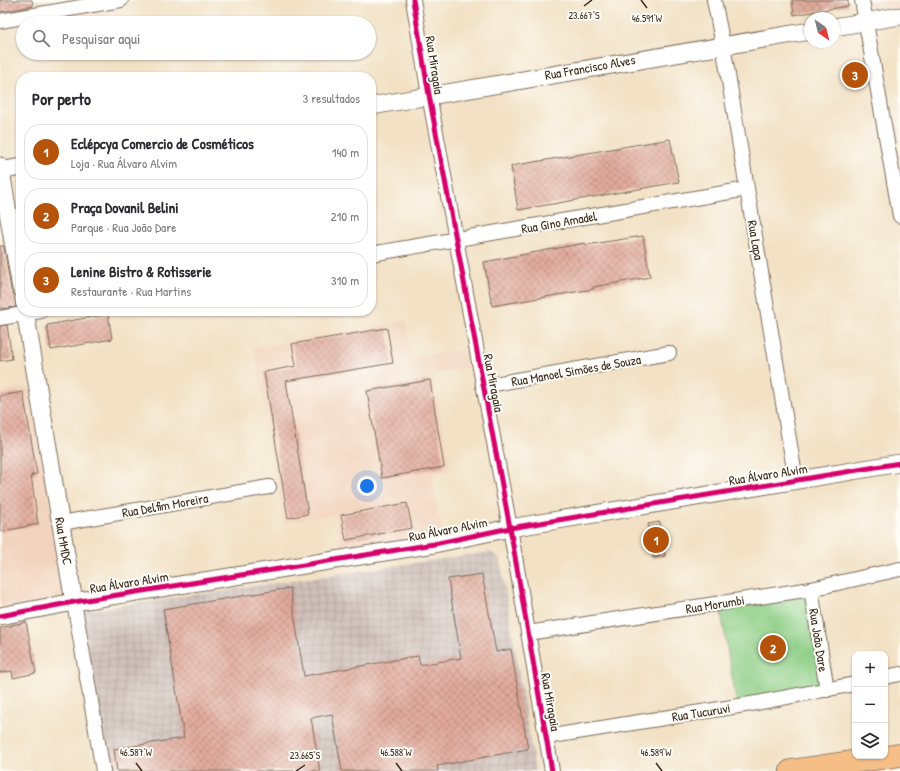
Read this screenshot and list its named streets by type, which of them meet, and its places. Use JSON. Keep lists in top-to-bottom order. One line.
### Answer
{"streets":{"street":["Rua Miragaia","Rua Francisco Alves","Rua Gino Amadel","Rua Lapa","Rua Manoel Simões de Souza","Rua Álvaro Alvim","Rua Delfim Moreira","Rua MMDC","Rua Morumbi","Rua João Dare","Rua Tucuruvi"]},"crossings":[["Rua Miragaia","Rua Francisco Alves"],["Rua Miragaia","Rua Gino Amadel"],["Rua Miragaia","Rua Manoel Simões de Souza"],["Rua Miragaia","Rua Álvaro Alvim"],["Rua Miragaia","Rua Morumbi"],["Rua Miragaia","Rua Tucuruvi"],["Rua Francisco Alves","Rua Lapa"],["Rua Gino Amadel","Rua Lapa"],["Rua Lapa","Rua Álvaro Alvim"],["Rua Álvaro Alvim","Rua MMDC"],["Rua Delfim Moreira","Rua MMDC"],["Rua Morumbi","Rua João Dare"],["Rua João Dare","Rua Tucuruvi"]],"north":"bottom right","page":{"search":"Pesquisar aqui","pins":["3","1","2"],"heading":["Por perto","3 resultados"],"list":[{"mark":"1","name":"Eclépcya Comercio de Cosméticos","note":"Loja · Rua Álvaro Alvim","value":"140 m"},{"mark":"2","name":"Praça Dovanil Belini","note":"Parque · Rua João Dare","value":"210 m"},{"mark":"3","name":"Lenine Bistro & Rotisserie","note":"Restaurante · Rua Martins","value":"310 m"}],"map_buttons":["+","−"]},"coordinates":["23.667°S","46.591°W","46.587°W","46.588°W","46.589°W","23.665°S"]}
